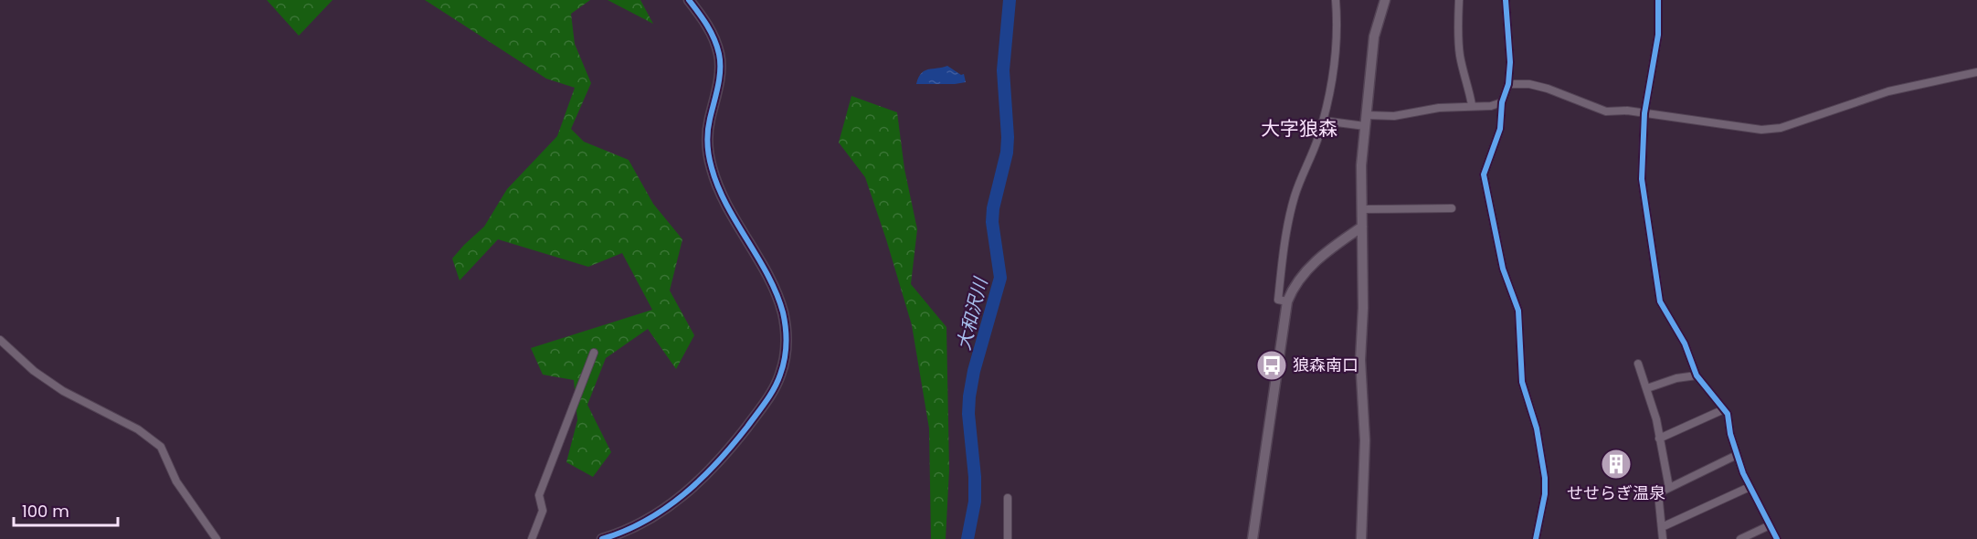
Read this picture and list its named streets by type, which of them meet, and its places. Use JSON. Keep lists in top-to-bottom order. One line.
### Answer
{"districts":["大字狼森"],"water":["大和沢川"],"places":{"bus stop":["狼森南口"],"building":["せせらぎ温泉"]},"scale_bar":"100 m"}
